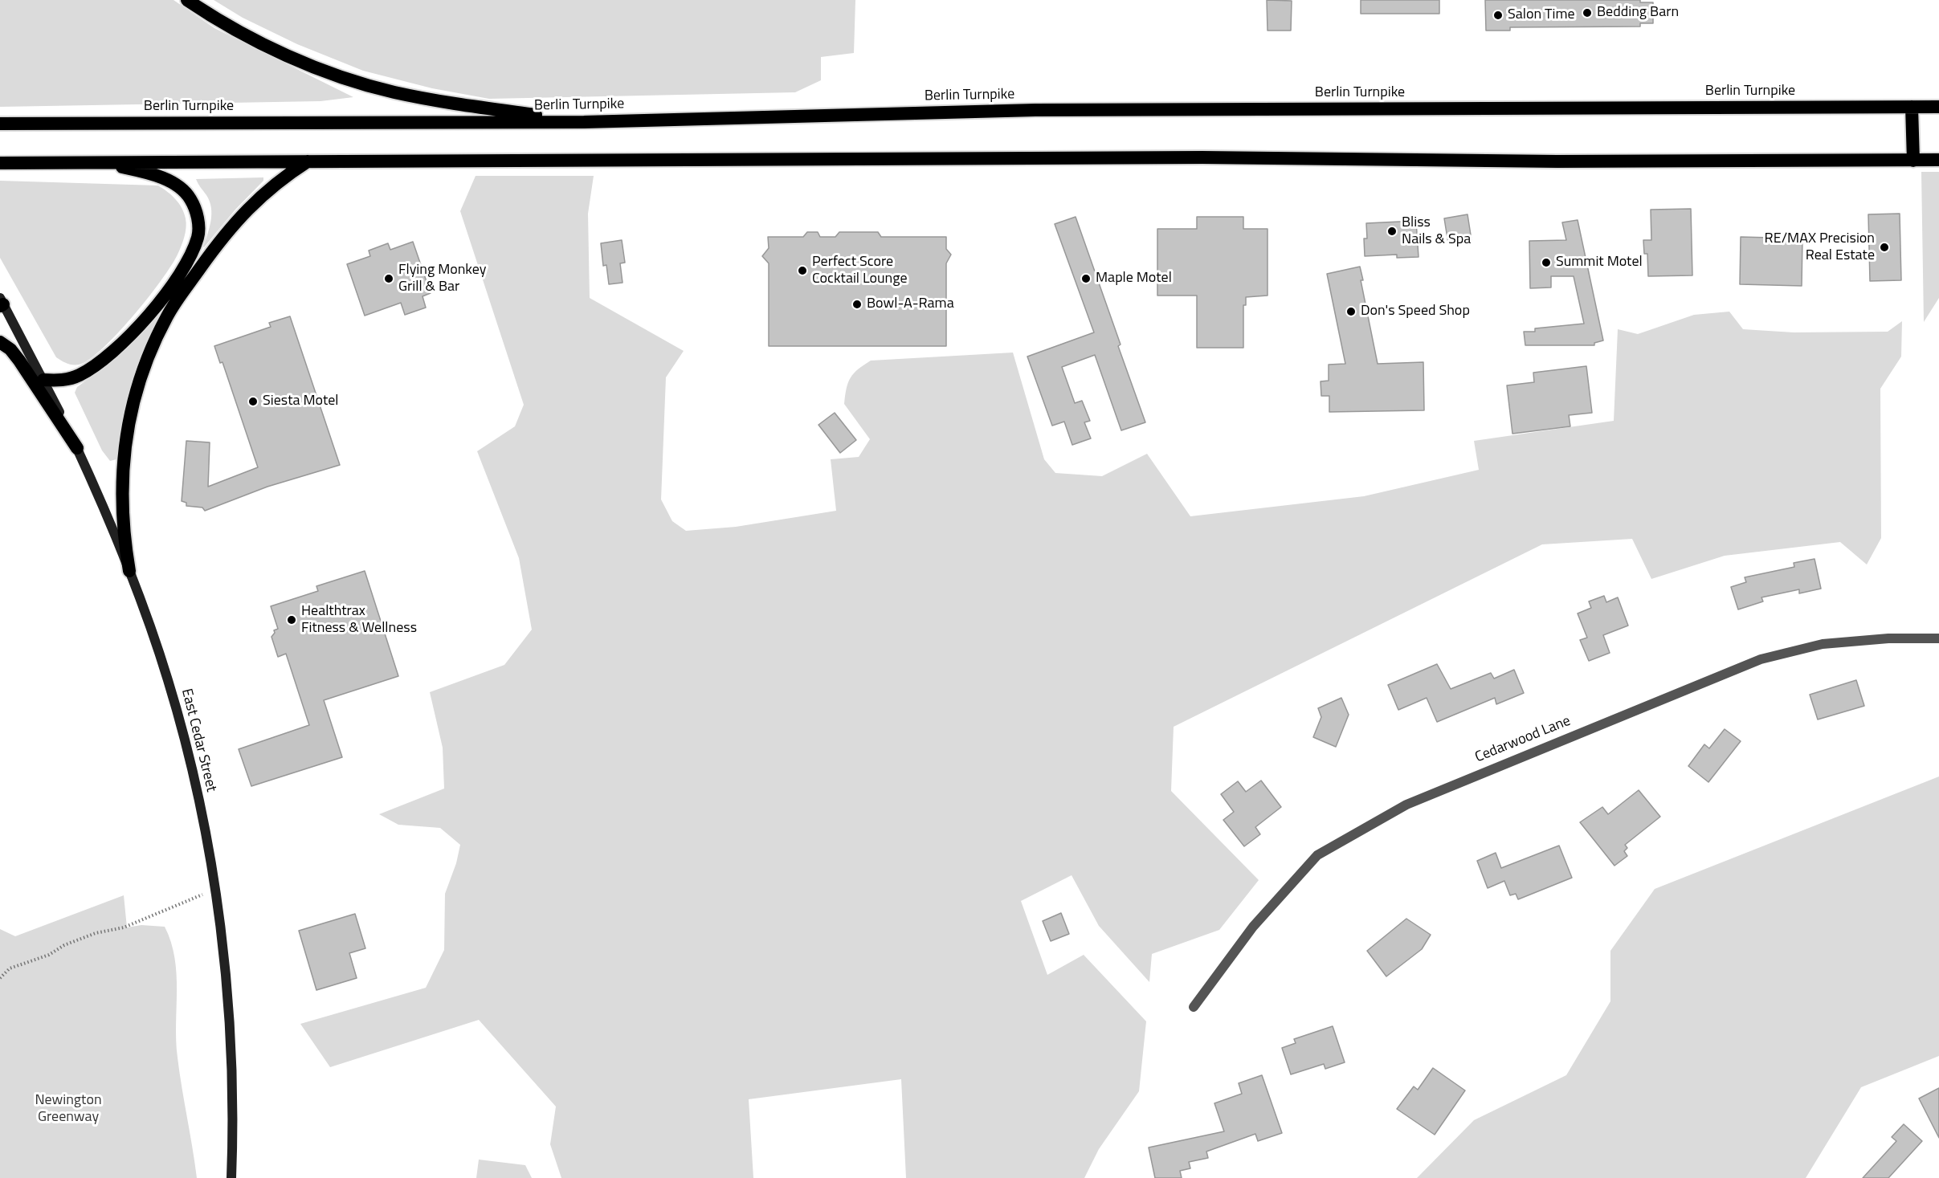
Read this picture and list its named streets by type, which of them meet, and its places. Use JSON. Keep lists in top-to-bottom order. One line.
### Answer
{"streets":{"highway":["Berlin Turnpike"],"main road":["East Cedar Street"],"street":["Cedarwood Lane"]},"parks":["Newington Greenway"],"places":["Bedding Barn","Salon Time","Bliss Nails & Spa","RE/MAX Precision Real Estate","Summit Motel","Perfect Score Cocktail Lounge","Flying Monkey Grill & Bar","Maple Motel","Bowl-A-Rama","Don's Speed Shop","Siesta Motel","Healthtrax Fitness & Wellness"]}
